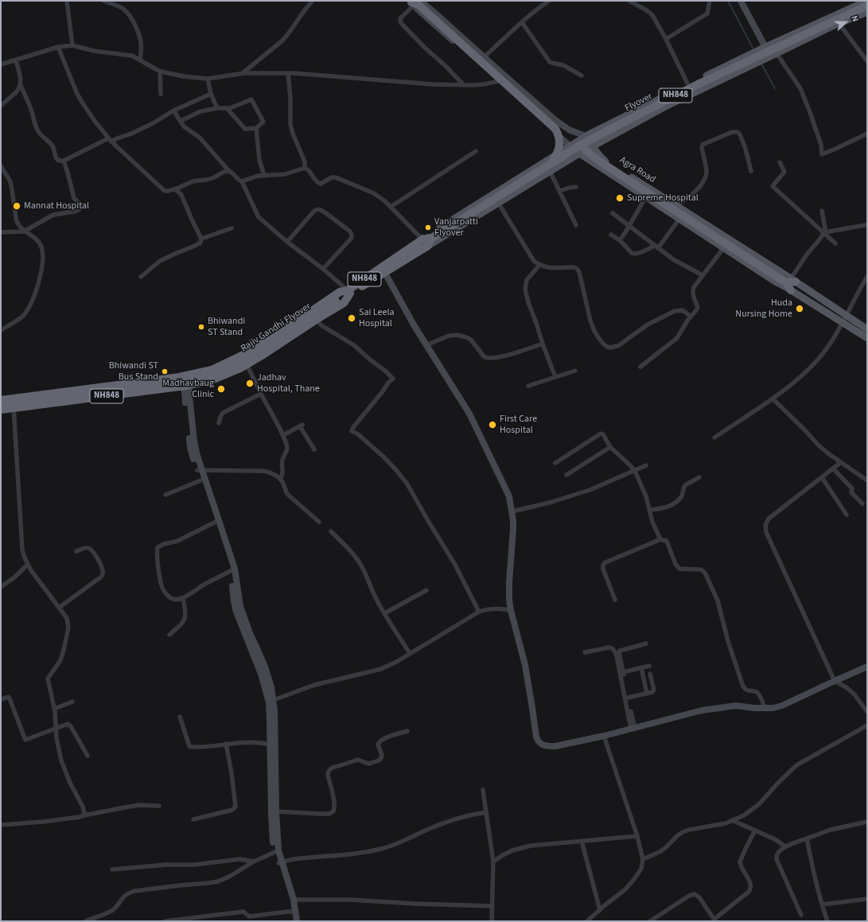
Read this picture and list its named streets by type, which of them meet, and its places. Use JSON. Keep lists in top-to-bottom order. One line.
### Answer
{"streets":{"highway":["NH848","Flyover","Rajiv Gandhi Flyover"],"main road":["Agra Road"]},"crossings":[["NH848","Flyover"],["NH848","Rajiv Gandhi Flyover"]],"places":["Supreme Hospital","Mannat Hospital","Vanjarpatti Flyover","Huda Nursing Home","Sai Leela Hospital","Bhiwandi ST Stand","Bhiwandi ST Bus Stand","Jadhav Hospital, Thane","Madhavbaug Clinic","First Care Hospital"],"north":"right"}
